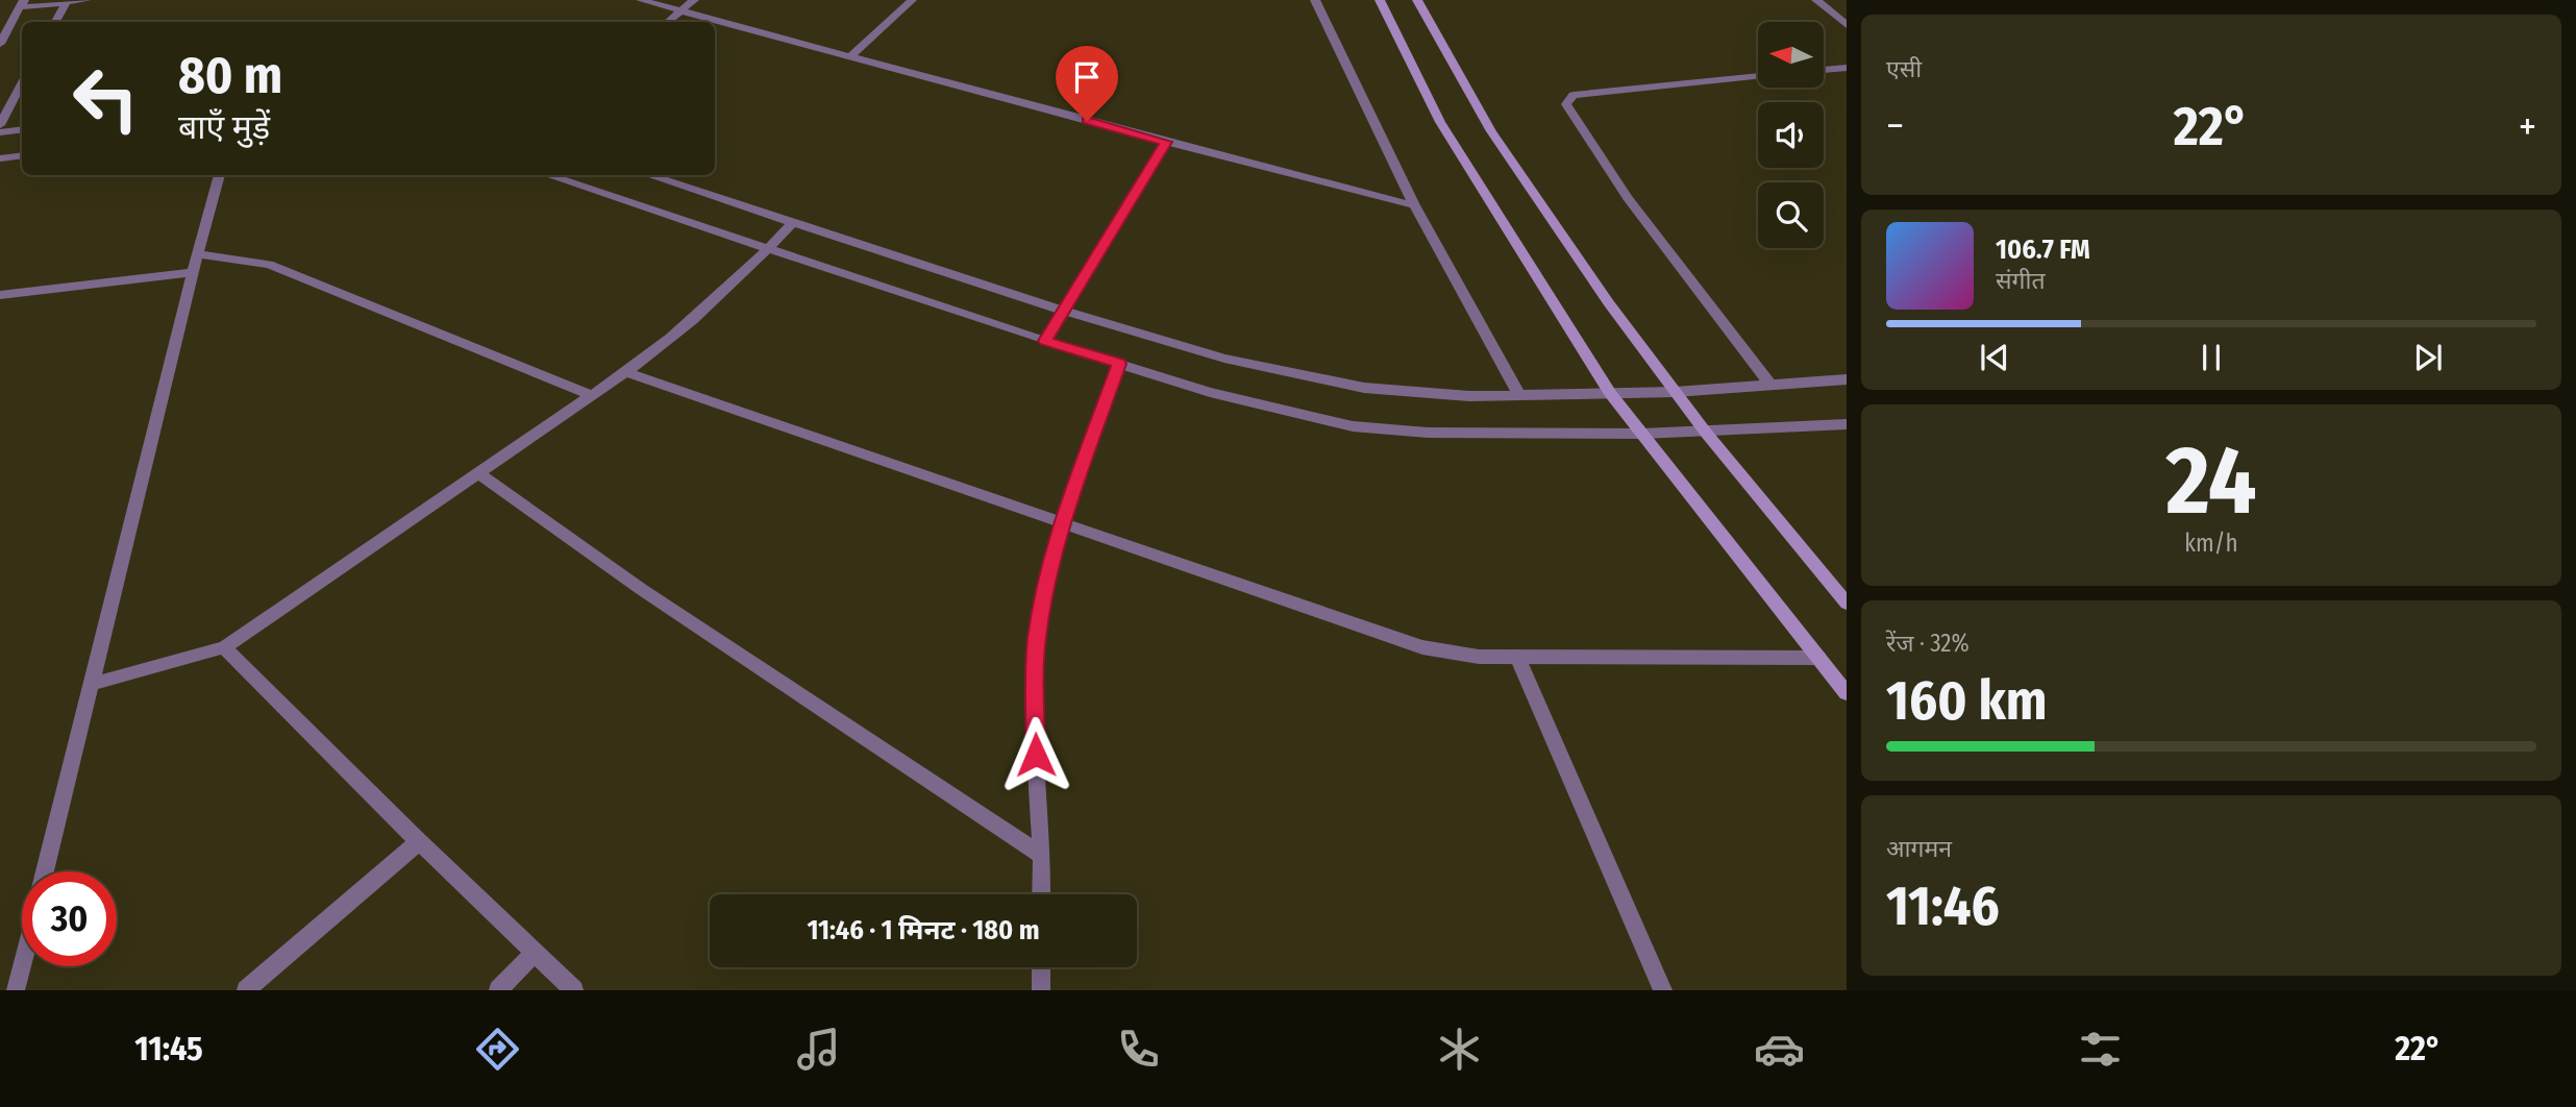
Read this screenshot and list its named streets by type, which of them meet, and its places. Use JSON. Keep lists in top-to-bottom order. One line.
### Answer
{"north":"left","page":{"tile":["एसी",["24","km/h"],["रेंज · 32%","160 km"],["आगमन","11:46"]],"turn":["80 m","बाएँ मुड़ें"],"heat":["−","22°","+"],"song":["106.7 FM","संगीत"],"limit":"30","trip":"11:46 · 1 मिनट · 180 m","tabs":["11:45","22°"]}}
